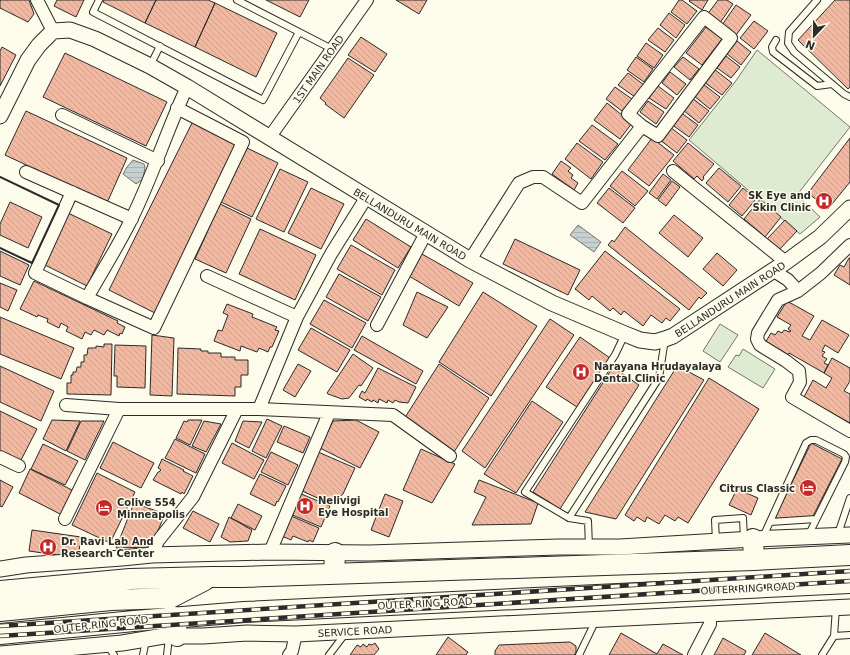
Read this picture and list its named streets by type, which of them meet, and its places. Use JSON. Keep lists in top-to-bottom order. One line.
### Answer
{"streets":{"highway":["OUTER RING ROAD"],"street":["1ST MAIN ROAD","BELLANDURU MAIN ROAD","SERVICE ROAD"]},"crossings":[["1ST MAIN ROAD","BELLANDURU MAIN ROAD"],["OUTER RING ROAD","SERVICE ROAD"]],"places":{"hospital":["SK Eye and Skin Clinic","Narayana Hrudayalaya Dental Clinic","Nelivigi Eye Hospital","Dr. Ravi Lab And Research Center"],"hotel":["Citrus Classic","Colive 554 Minneapolis"]},"north":"bottom"}
